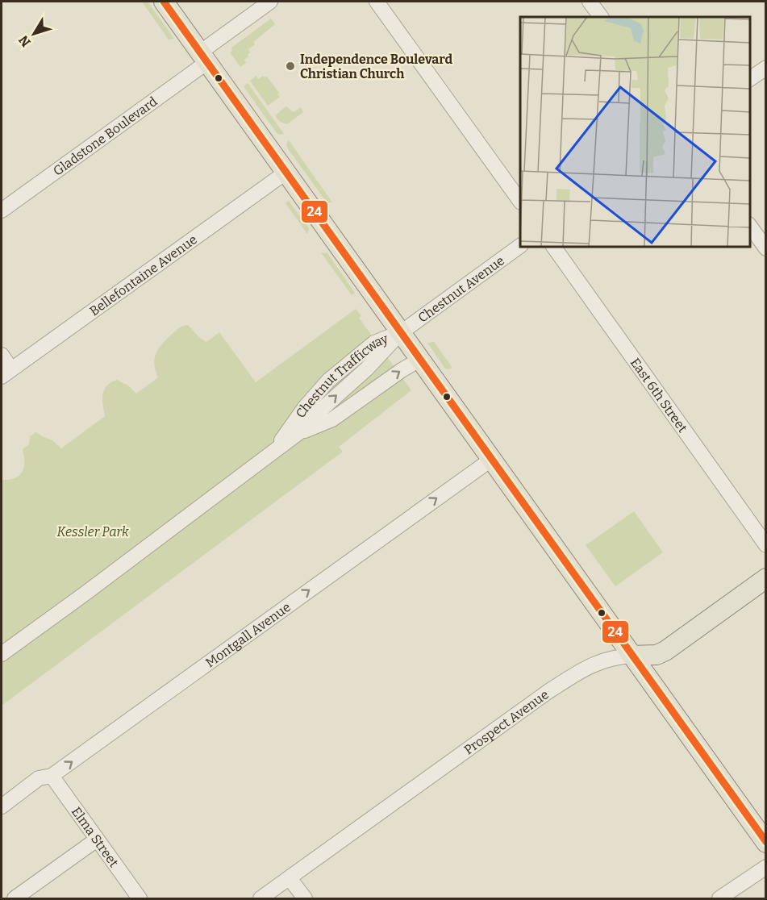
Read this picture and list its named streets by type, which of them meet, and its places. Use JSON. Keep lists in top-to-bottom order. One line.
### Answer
{"streets":{"main road":["Prospect Avenue"],"street":["Gladstone Boulevard","Bellefontaine Avenue","Chestnut Avenue","Chestnut Trafficway","East 6th Street","Montgall Avenue","Elma Street"]},"crossings":[["Chestnut Avenue","Chestnut Trafficway"],["Montgall Avenue","Elma Street"]],"one_way":["Montgall Avenue"],"parks":["Kessler Park"],"places":["Independence Boulevard Christian Church"],"lines":["transit line 24"],"north":"bottom left"}
